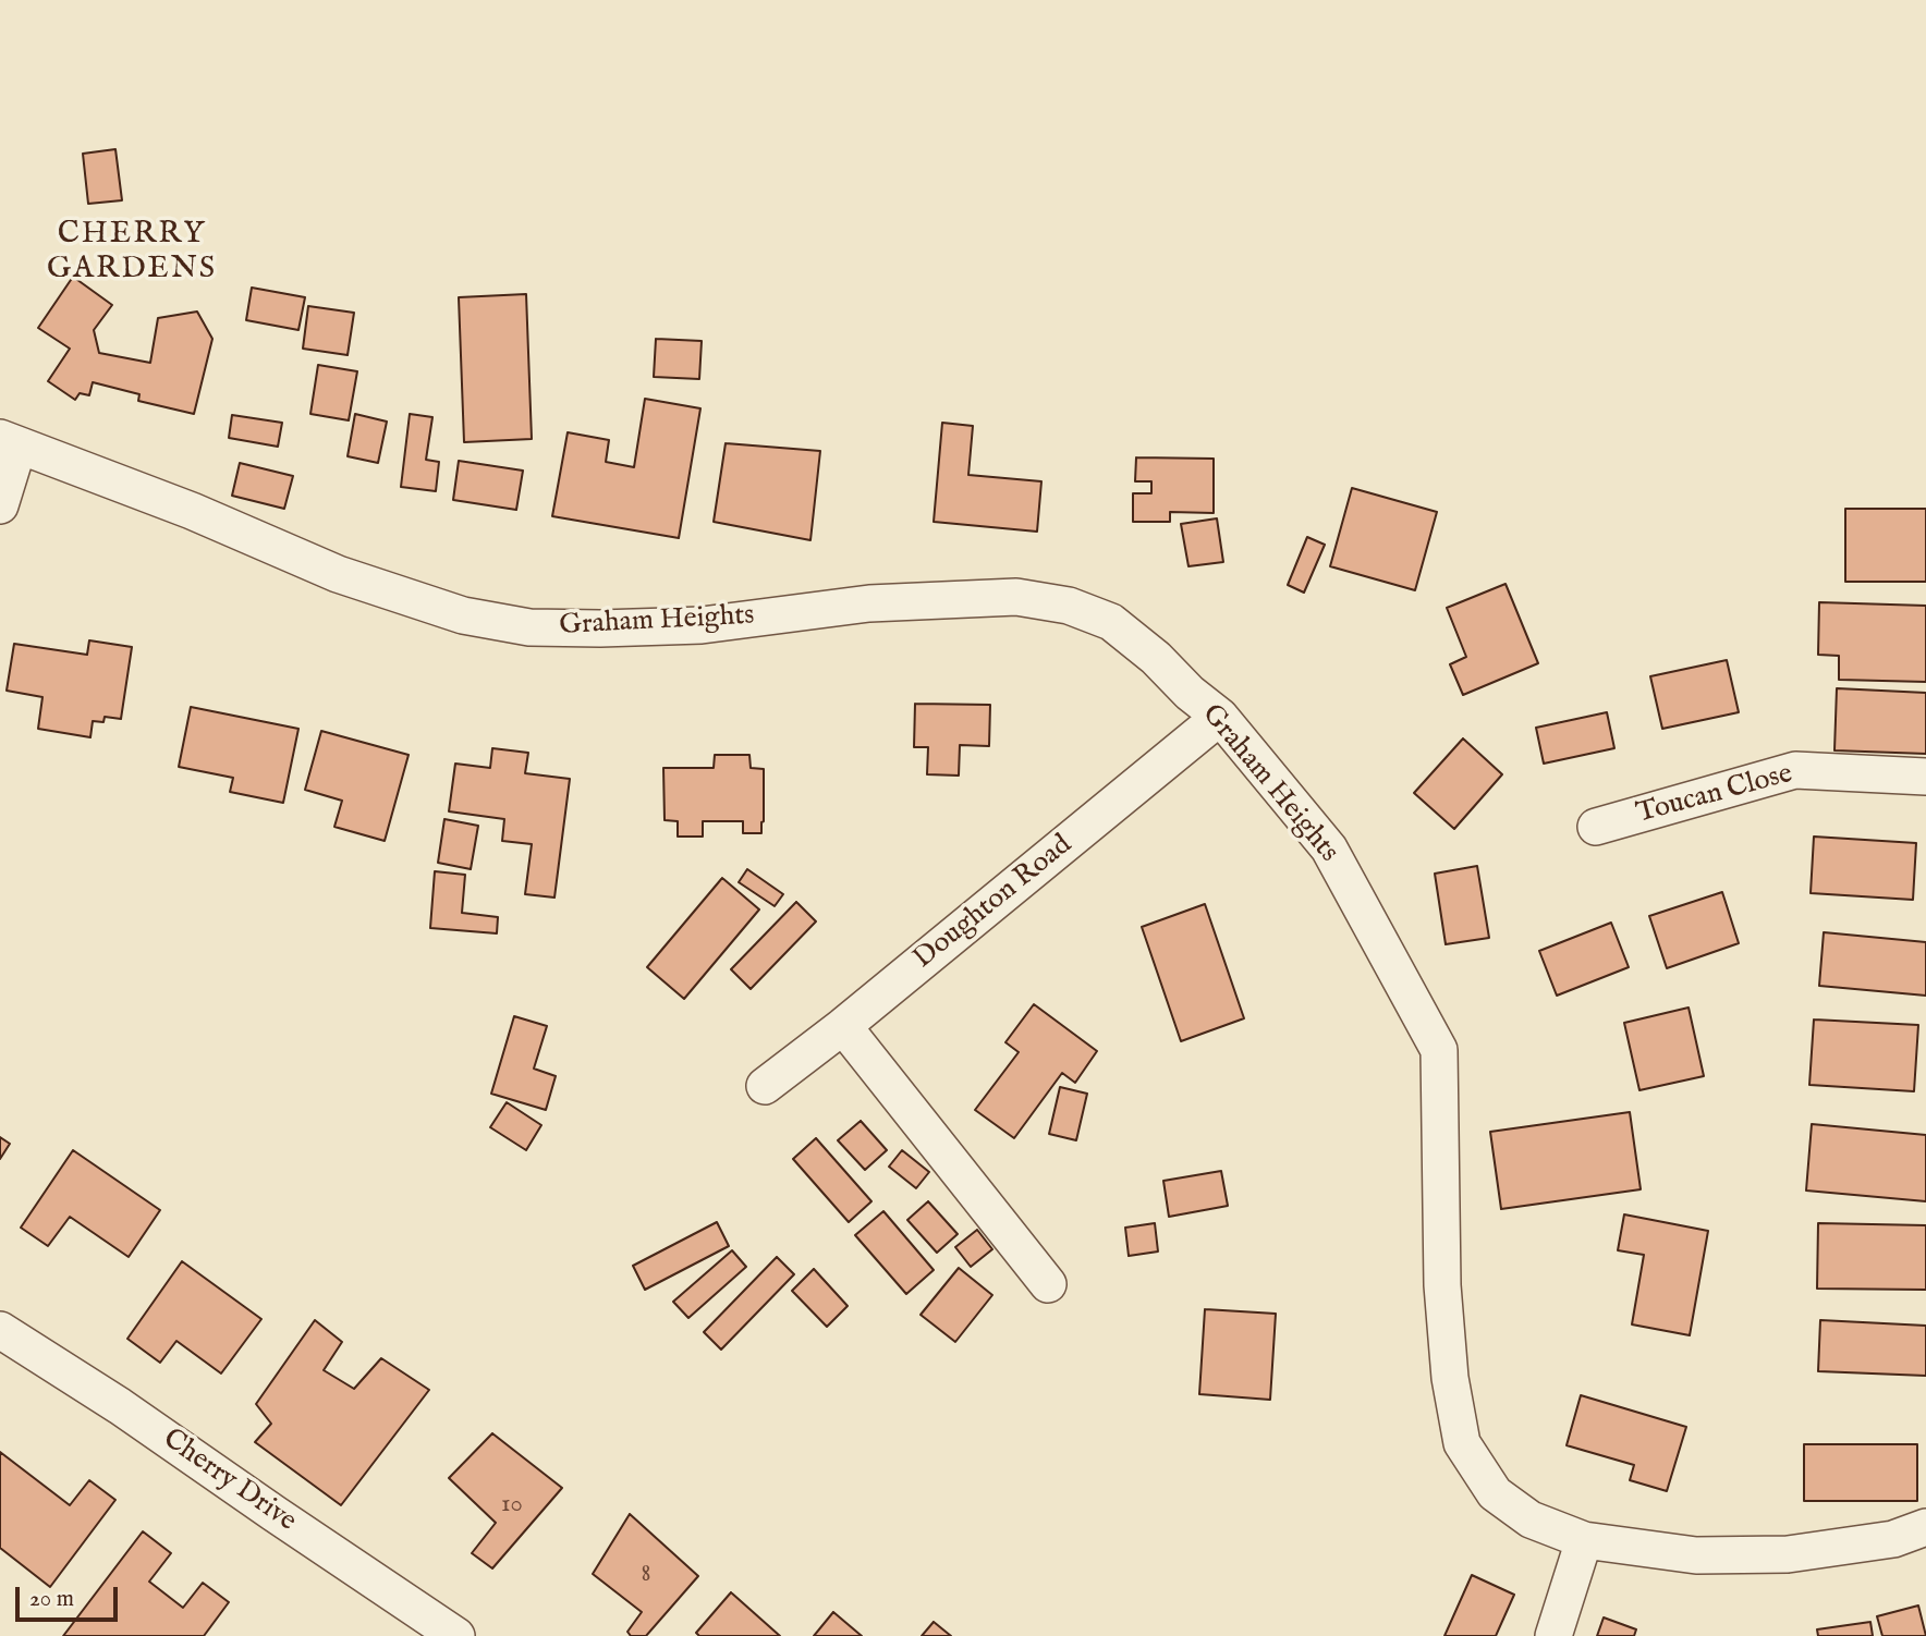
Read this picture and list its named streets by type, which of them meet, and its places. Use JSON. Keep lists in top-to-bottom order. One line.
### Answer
{"streets":{"street":["Graham Heights","Toucan Close","Doughton Road","Cherry Drive"]},"crossings":[["Graham Heights","Doughton Road"]],"districts":["CHERRY GARDENS"],"house_numbers":["10","8"],"scale_bar":"20 m"}
